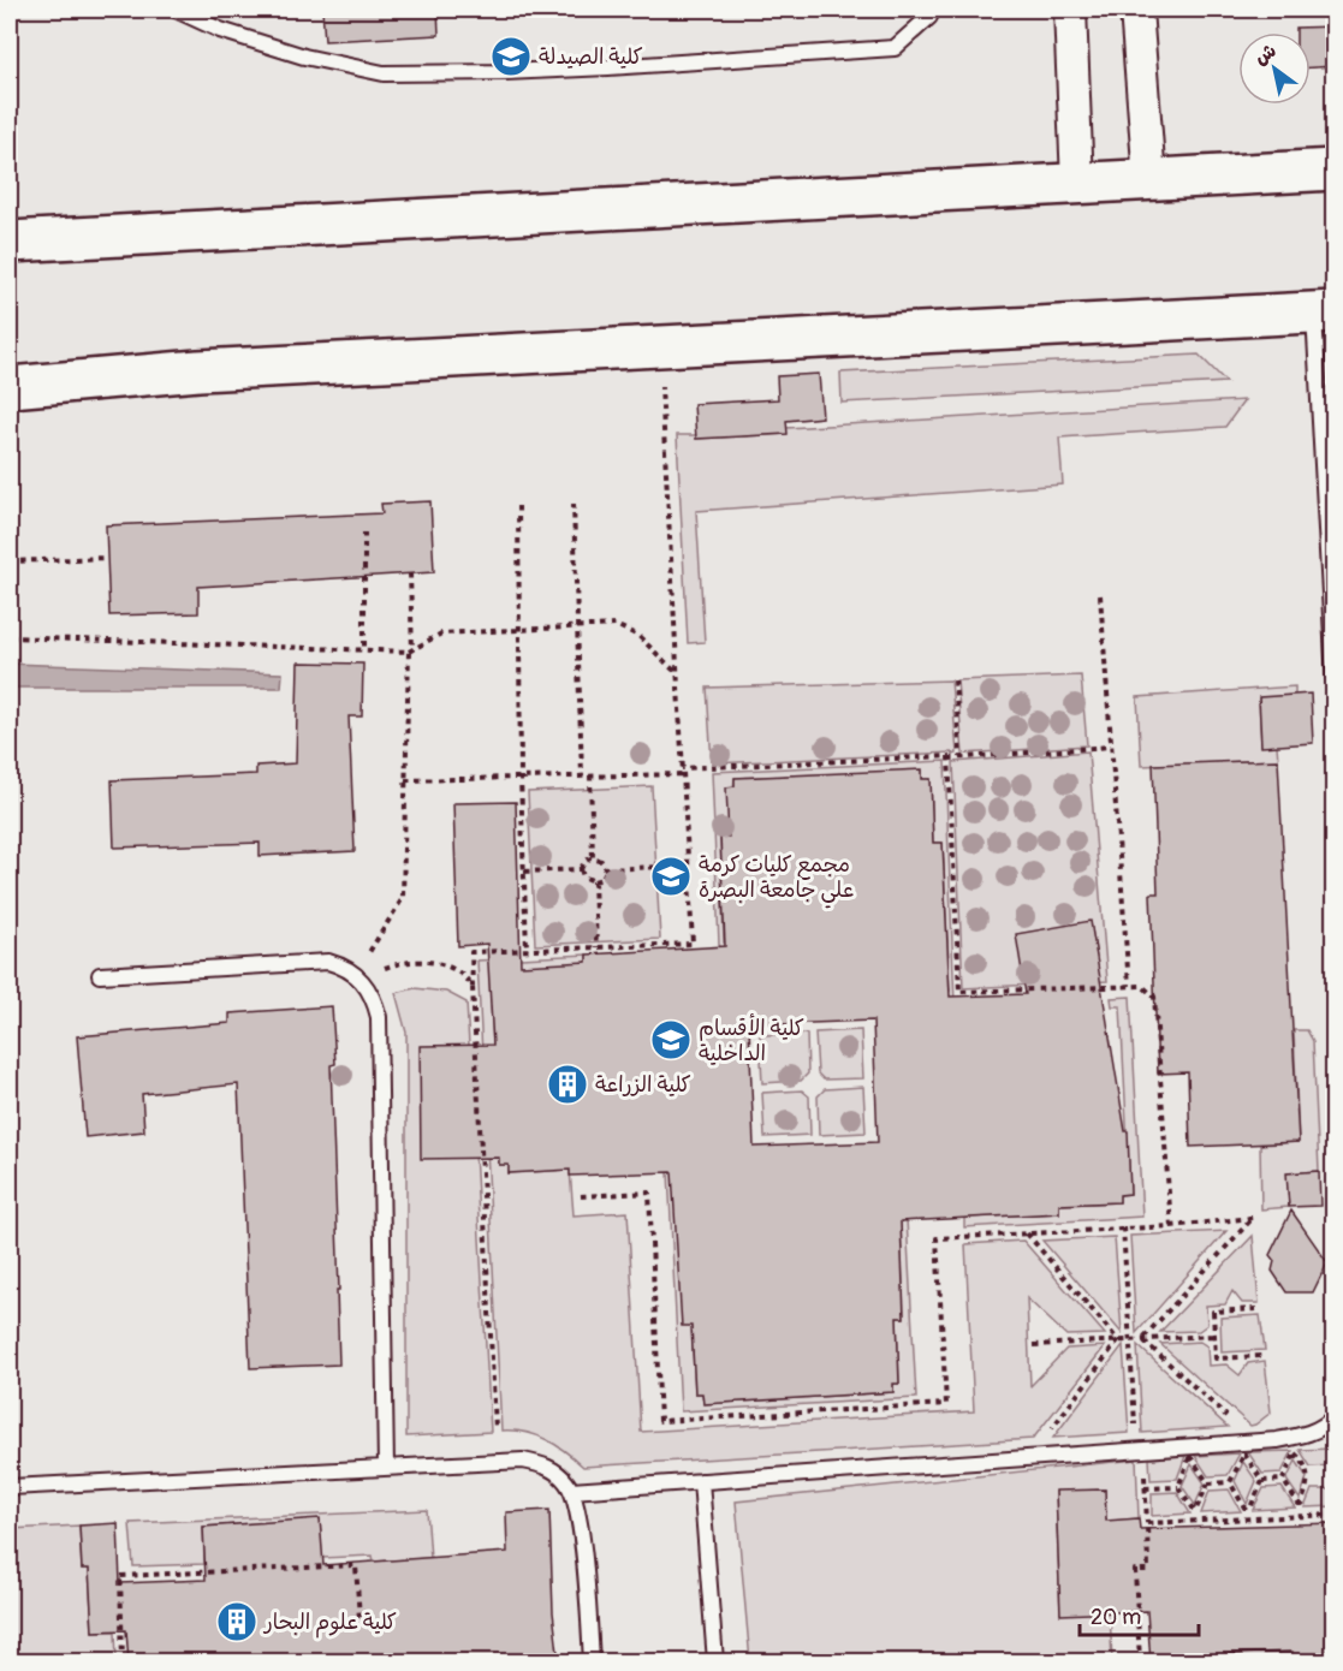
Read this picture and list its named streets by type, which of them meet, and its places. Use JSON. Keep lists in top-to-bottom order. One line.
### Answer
{"places":{"school or university":["كلية الصيدلة","مجمع كليات كرمة علي جامعة البصرة","كلية الأقسام الداخلية"],"building":["كلية الزراعة","كلية علوم البحار"]},"scale_bar":"20 m","north":"top left"}
